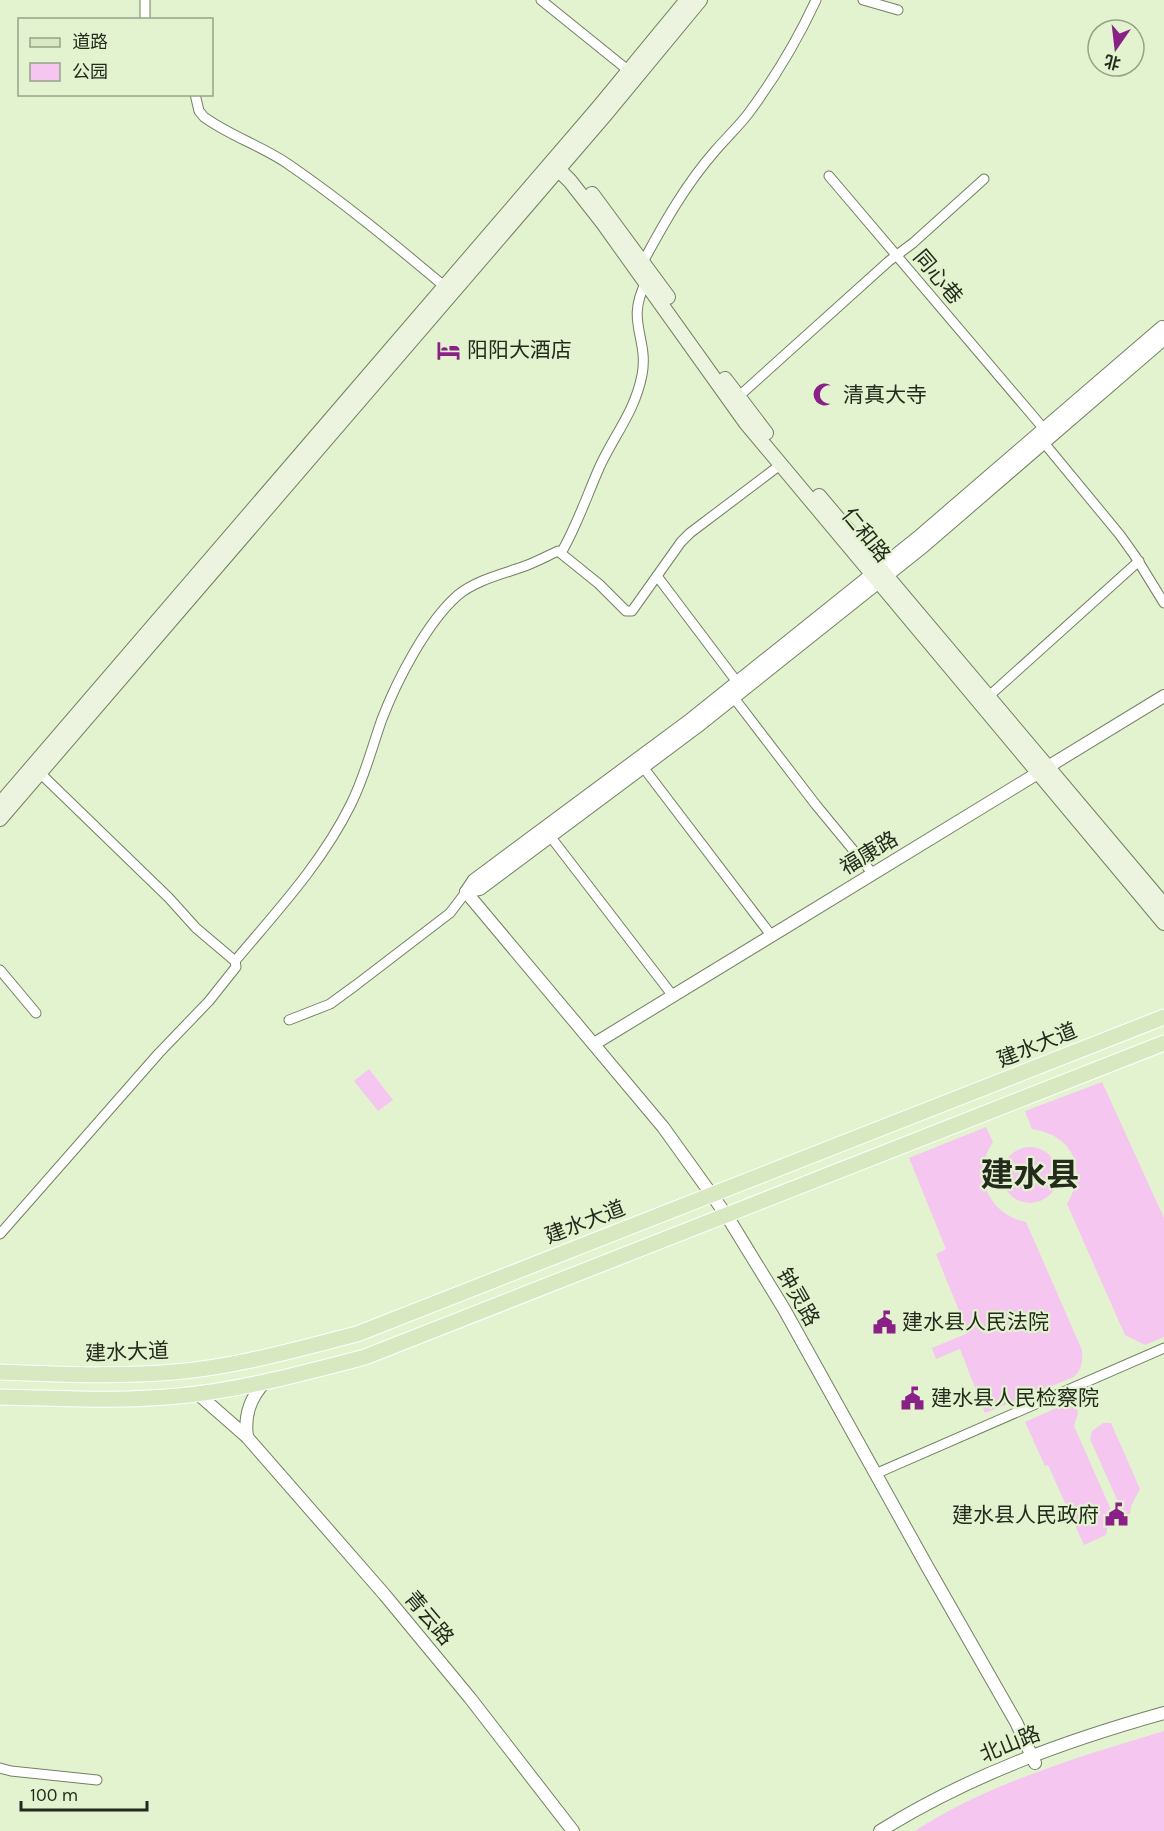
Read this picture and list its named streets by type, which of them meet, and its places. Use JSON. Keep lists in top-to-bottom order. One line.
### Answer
{"streets":{"main road":["仁和路","建水大道"],"street":["同心巷","福康路","钟灵路","青云路","北山路"]},"crossings":[["同心巷","仁和路"],["仁和路","福康路"],["福康路","钟灵路"],["建水大道","钟灵路"],["钟灵路","北山路"]],"districts":["建水县"],"places":{"hotel":["阳阳大酒店"],"mosque":["清真大寺"],"public building":["建水县人民法院","建水县人民检察院","建水县人民政府"]},"legend":["道路","公园"],"scale_bar":"100 m","north":"bottom"}
